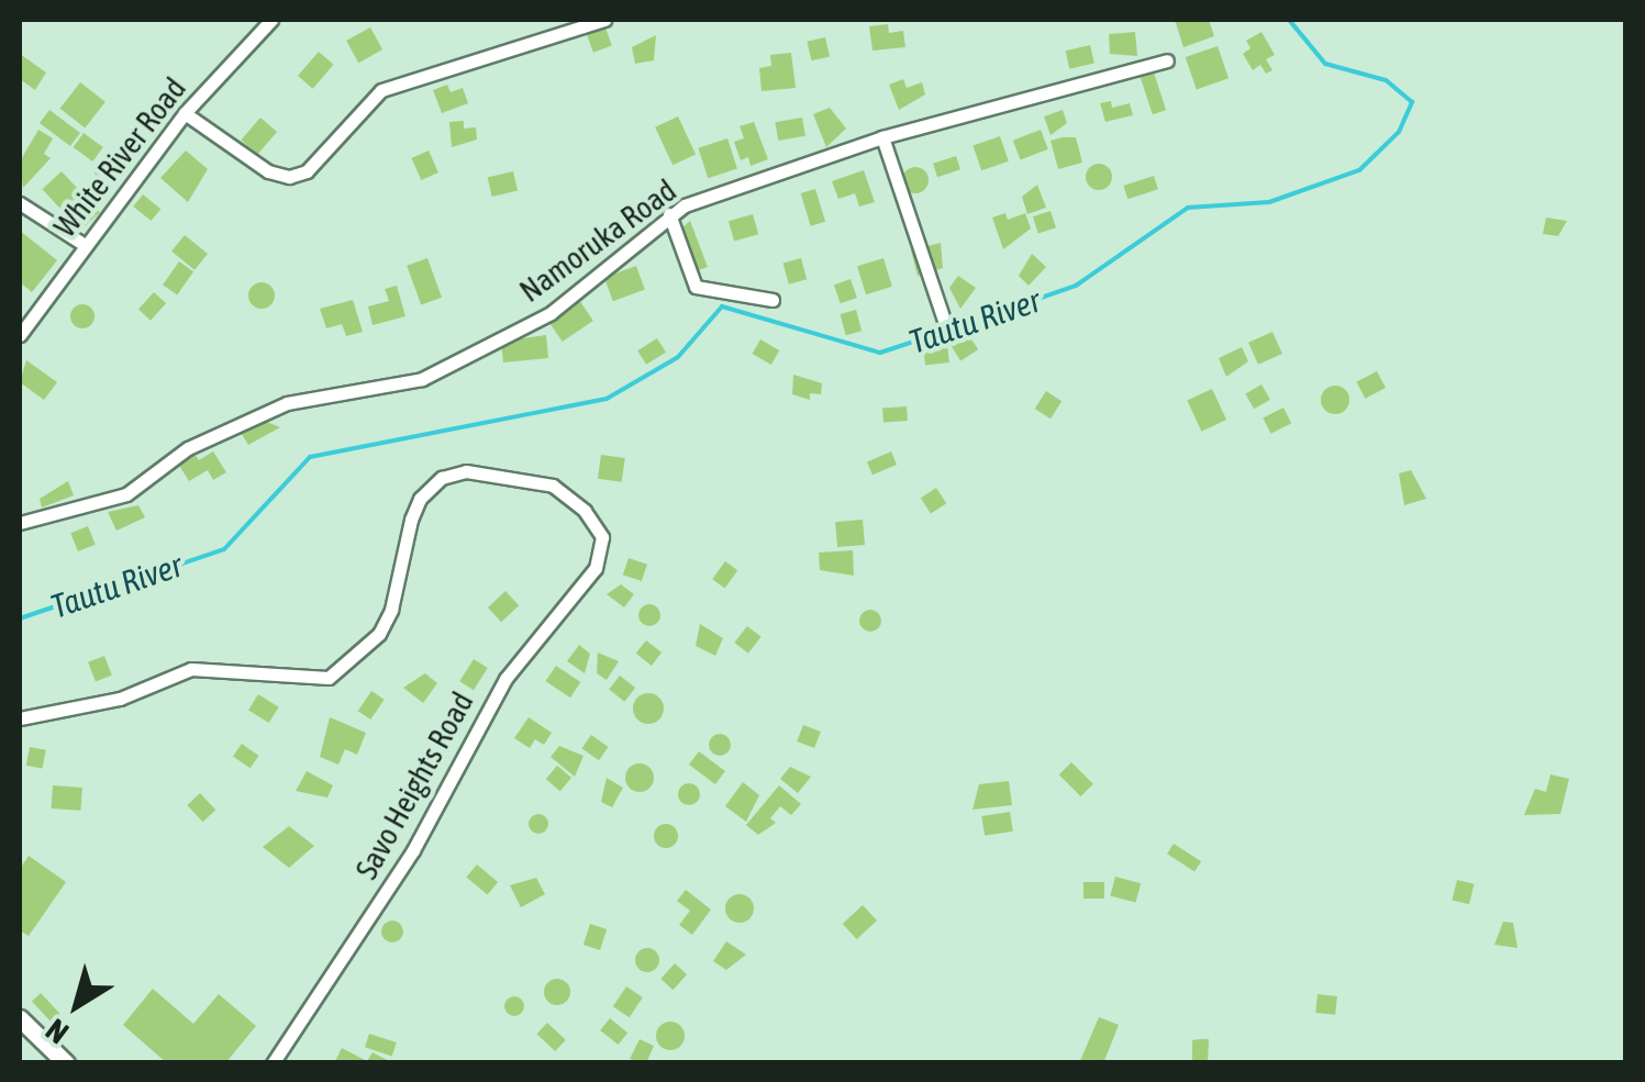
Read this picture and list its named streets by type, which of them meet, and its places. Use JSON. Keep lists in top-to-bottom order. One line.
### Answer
{"streets":{"street":["White River Road","Namoruka Road","Savo Heights Road"]},"water":["Tautu River"],"north":"bottom left"}
